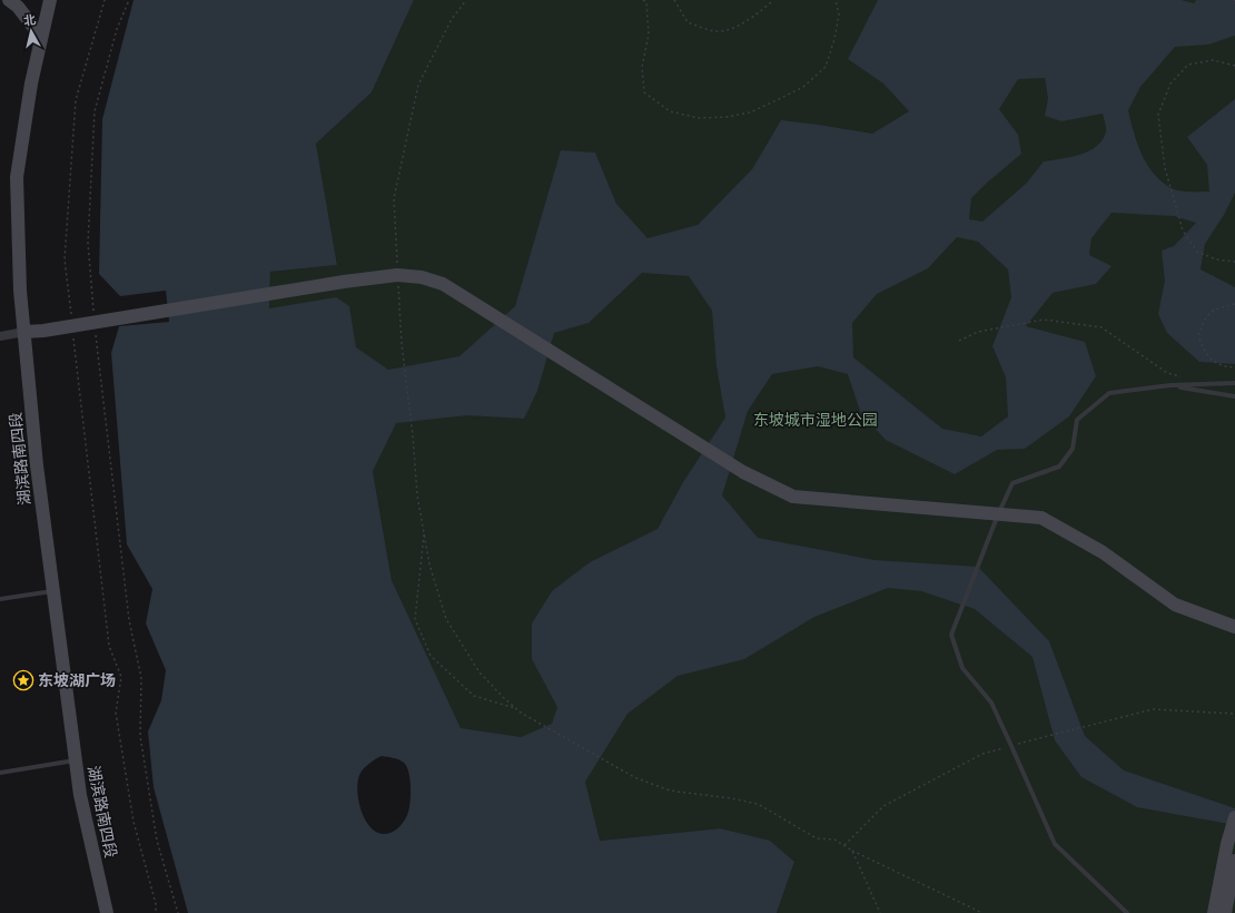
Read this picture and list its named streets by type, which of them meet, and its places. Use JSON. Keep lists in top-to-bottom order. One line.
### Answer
{"streets":{"street":["湖滨路南四段"]},"parks":["东坡城市湿地公园"],"places":{"place":["东坡湖广场"]},"north":"top"}
